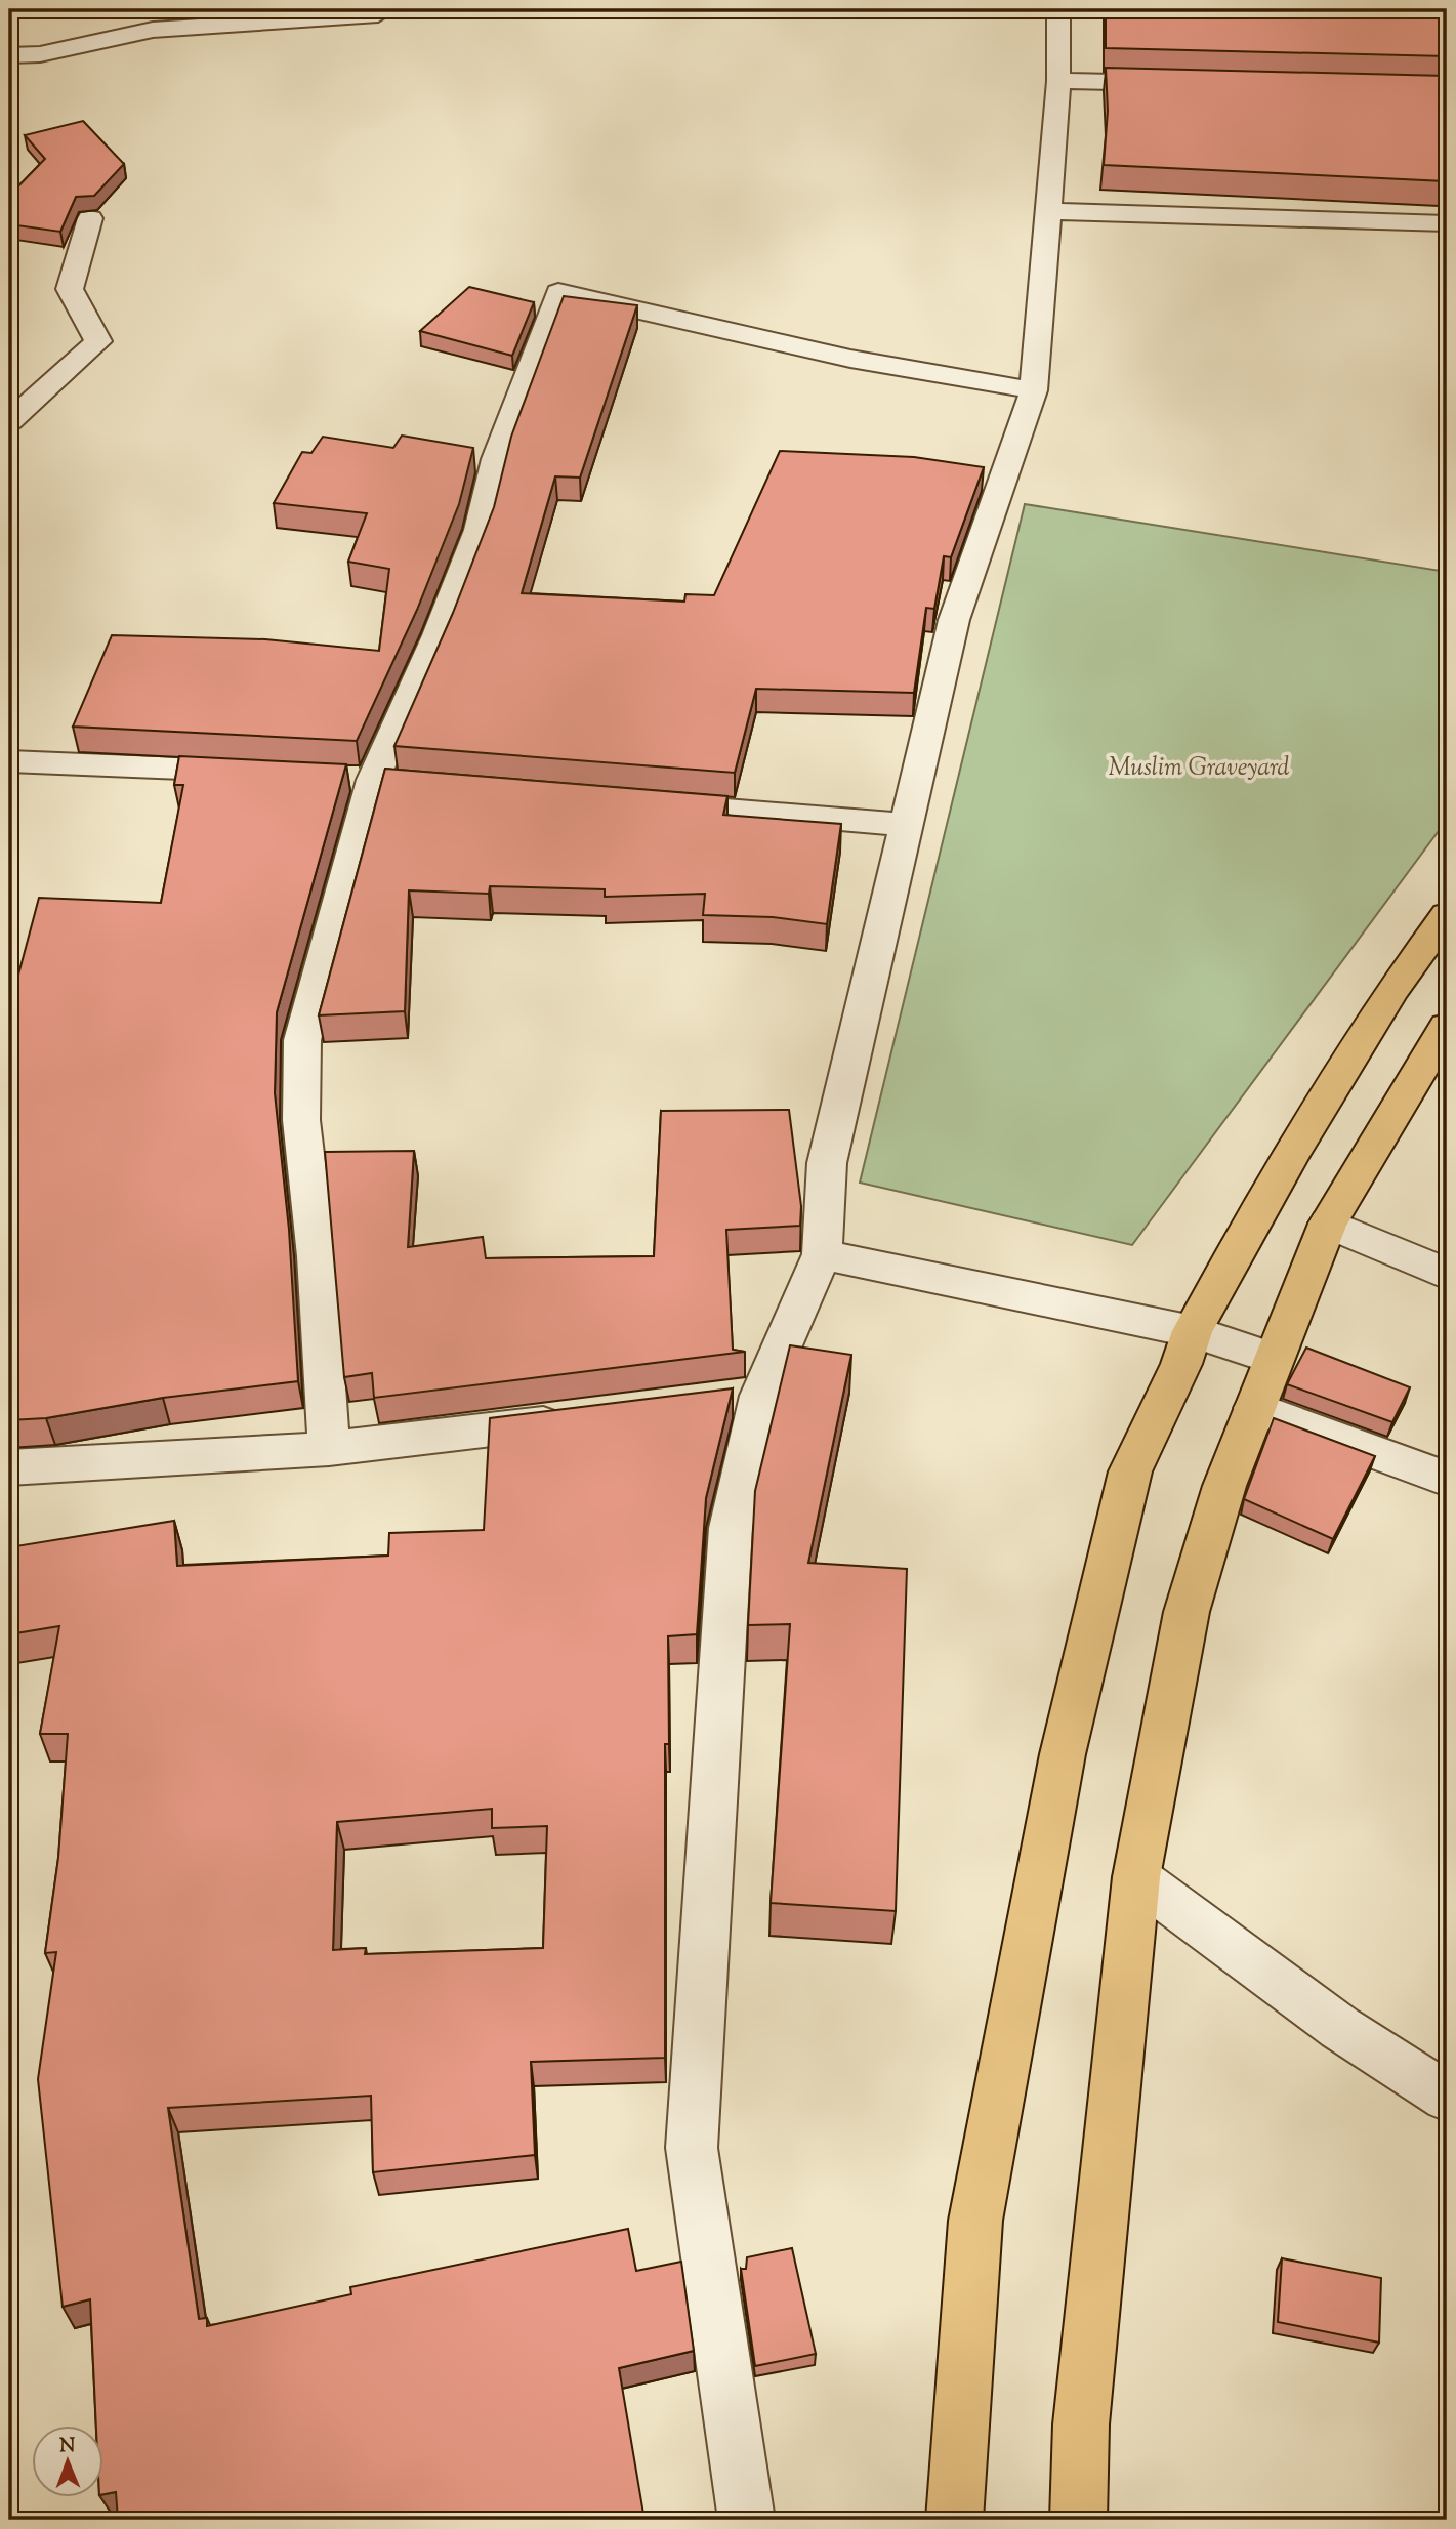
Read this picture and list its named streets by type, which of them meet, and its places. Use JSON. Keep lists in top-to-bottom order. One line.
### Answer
{"parks":["Muslim Graveyard"],"north":"top"}
